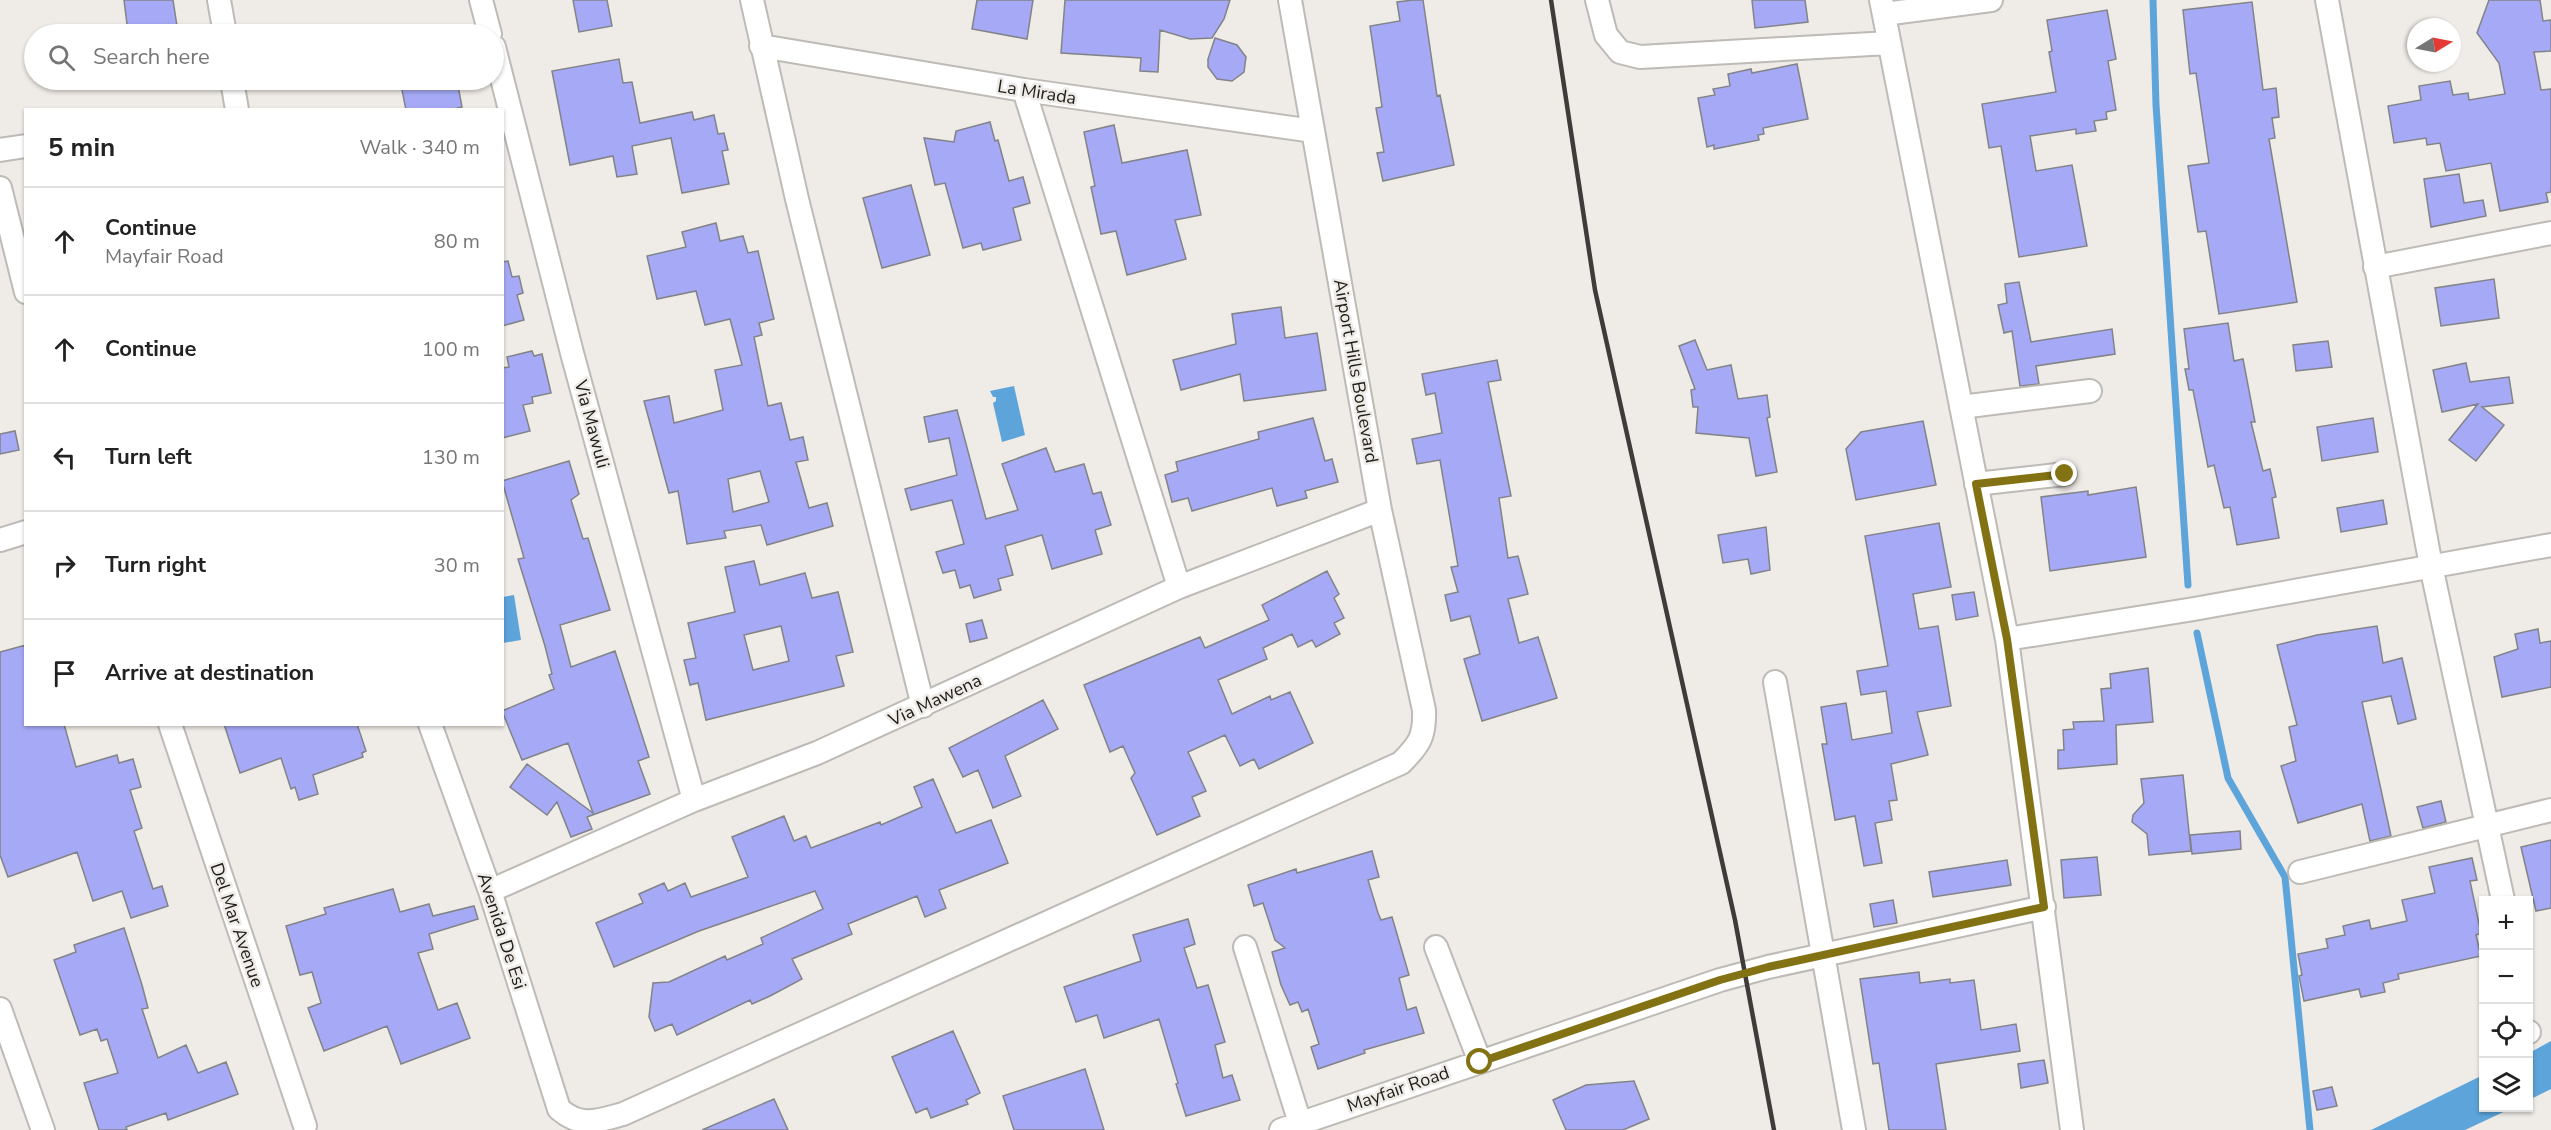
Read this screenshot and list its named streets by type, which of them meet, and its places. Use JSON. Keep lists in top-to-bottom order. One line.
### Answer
{"streets":{"street":["La Mirada","Airport Hills Boulevard","Via Mawuli","Via Mawena","Del Mar Avenue","Avenida De Esi","Mayfair Road"]},"crossings":[["La Mirada","Airport Hills Boulevard"],["Airport Hills Boulevard","Via Mawena"],["Airport Hills Boulevard","Avenida De Esi"],["Via Mawuli","Via Mawena"],["Via Mawena","Avenida De Esi"]],"north":"right","page":{"search":"Search here","heading":["5 min","Walk · 340 m"],"list":[["Continue","Mayfair Road","80 m"],["Continue","100 m"],["Turn left","130 m"],["Turn right","30 m"],"Arrive at destination"],"map_buttons":["+","−"]}}
